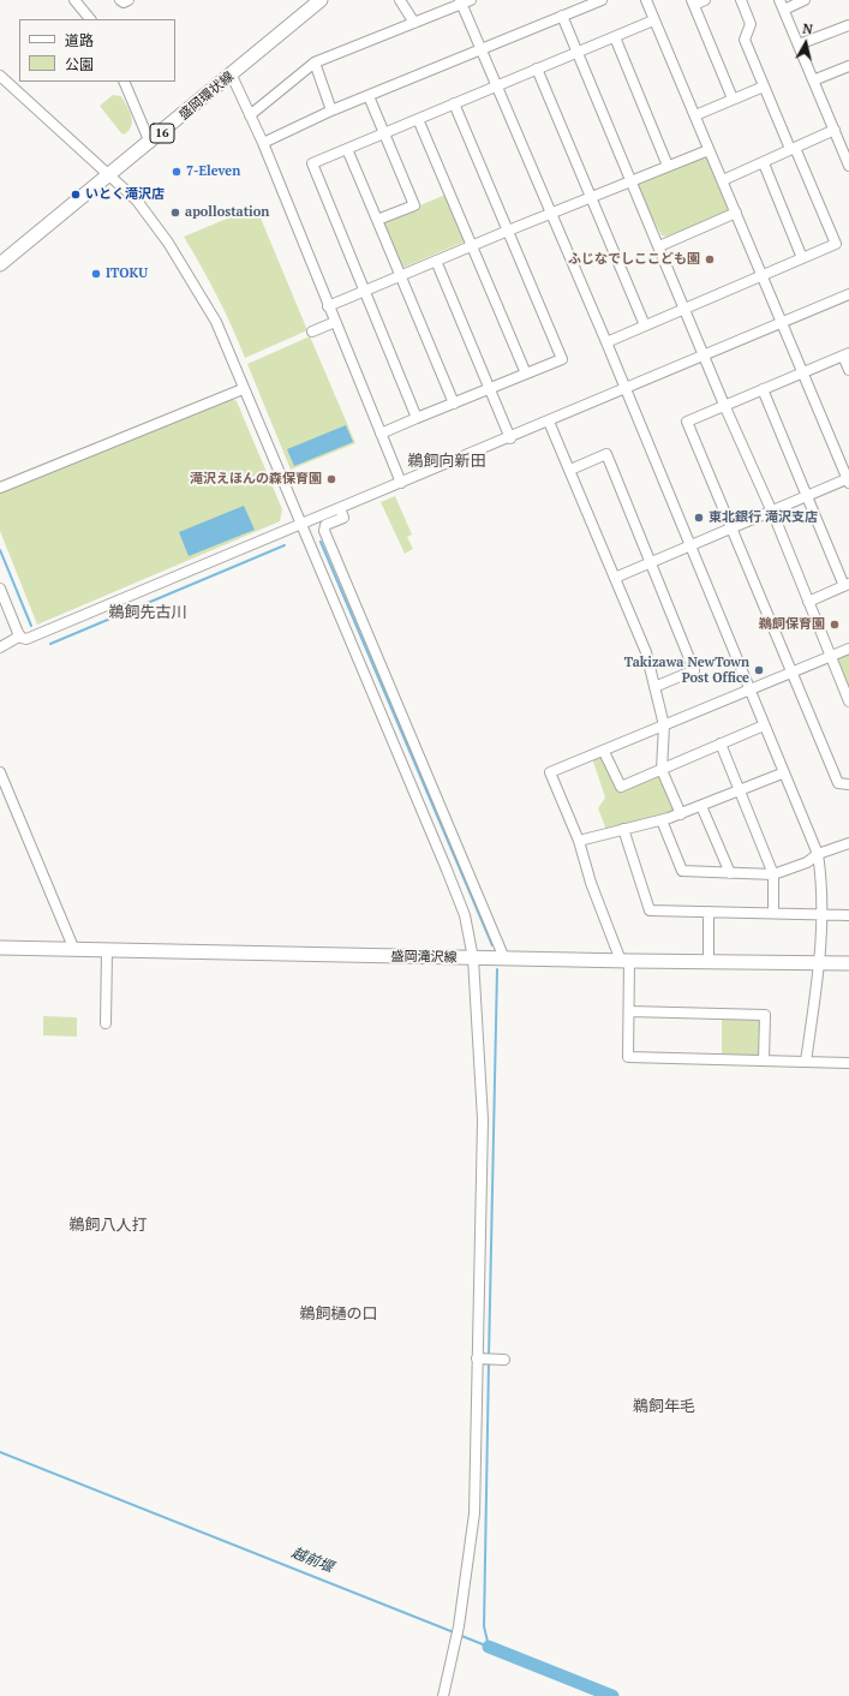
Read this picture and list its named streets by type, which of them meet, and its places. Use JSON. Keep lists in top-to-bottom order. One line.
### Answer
{"streets":{"main road":["盛岡環状線","16","盛岡滝沢線"]},"districts":["鵜飼向新田","鵜飼先古川","鵜飼八人打","鵜飼樋の口","鵜飼年毛"],"water":["越前堰"],"places":["7-Eleven","いとく滝沢店","apollostation","ふじなでしここども園","ITOKU","滝沢えほんの森保育園","東北銀行 滝沢支店","鵜飼保育園","Takizawa NewTown Post Office"],"legend":["道路","公園"],"north":"top"}
